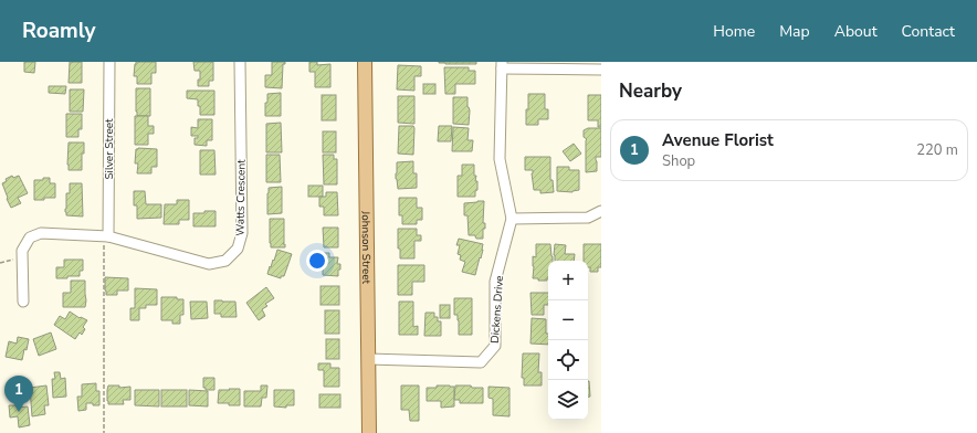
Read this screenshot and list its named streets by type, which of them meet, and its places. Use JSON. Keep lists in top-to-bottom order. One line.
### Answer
{"streets":{"main road":["Johnson Street"],"street":["Silver Street","Watts Crescent","Dickens Drive"]},"crossings":[["Silver Street","Watts Crescent"],["Johnson Street","Dickens Drive"]],"page":{"header":"Roamly","nav":["Home","Map","About","Contact"],"heading":"Nearby","list":[{"mark":"1","name":"Avenue Florist","note":"Shop","value":"220 m"}],"map_buttons":["+","−"],"pins":"1"}}
